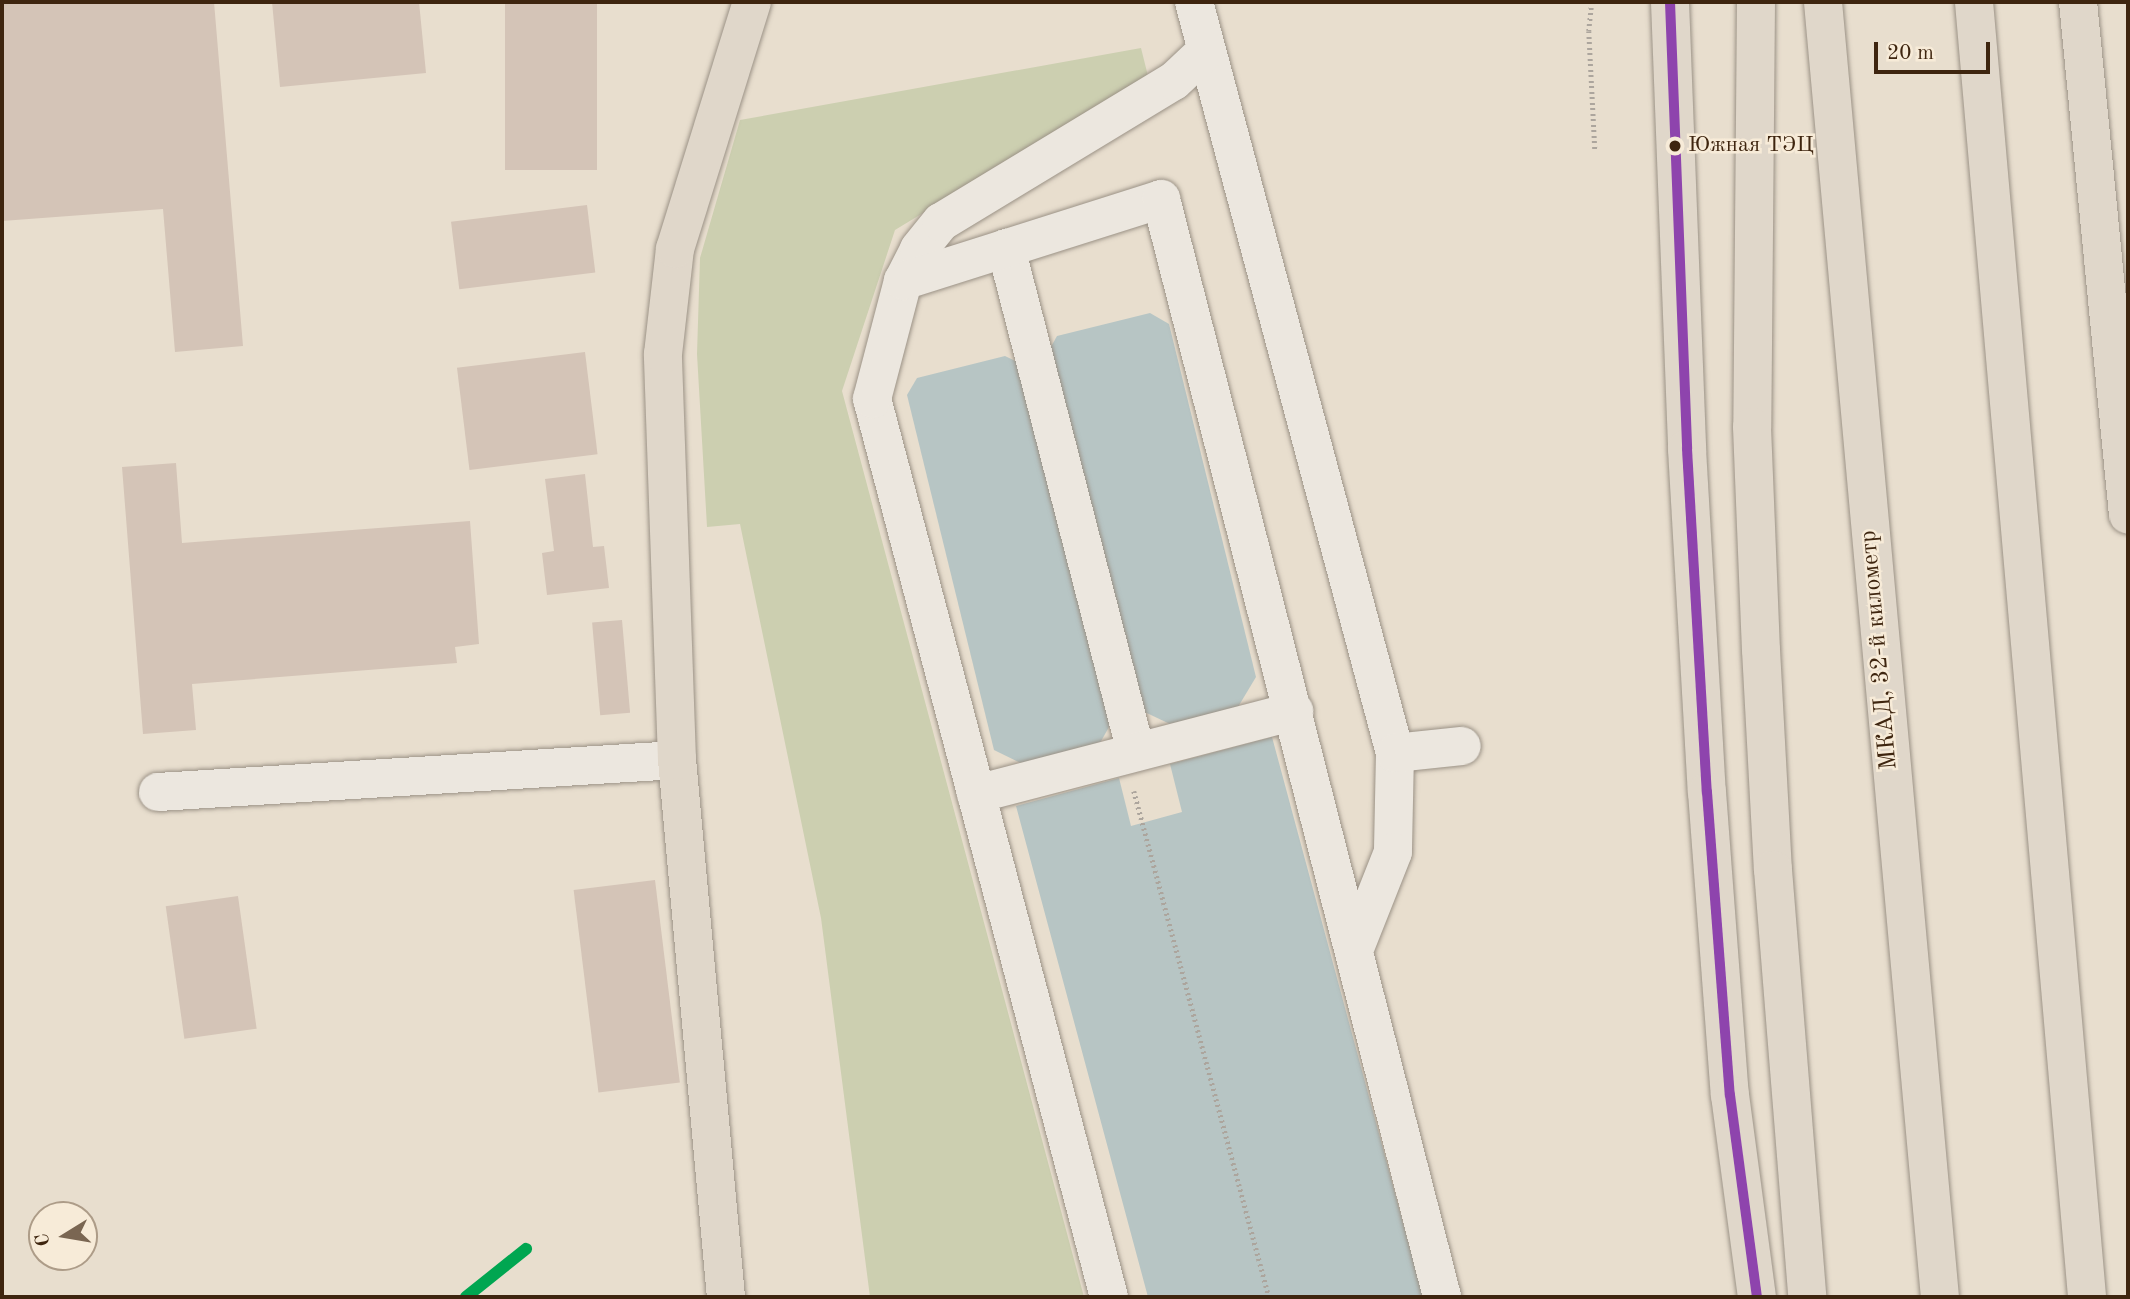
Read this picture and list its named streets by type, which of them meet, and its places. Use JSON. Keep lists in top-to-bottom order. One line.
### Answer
{"streets":{"main road":["МКАД, 32-й километр"]},"places":["Южная ТЭЦ"],"scale_bar":"20 m","north":"left"}
